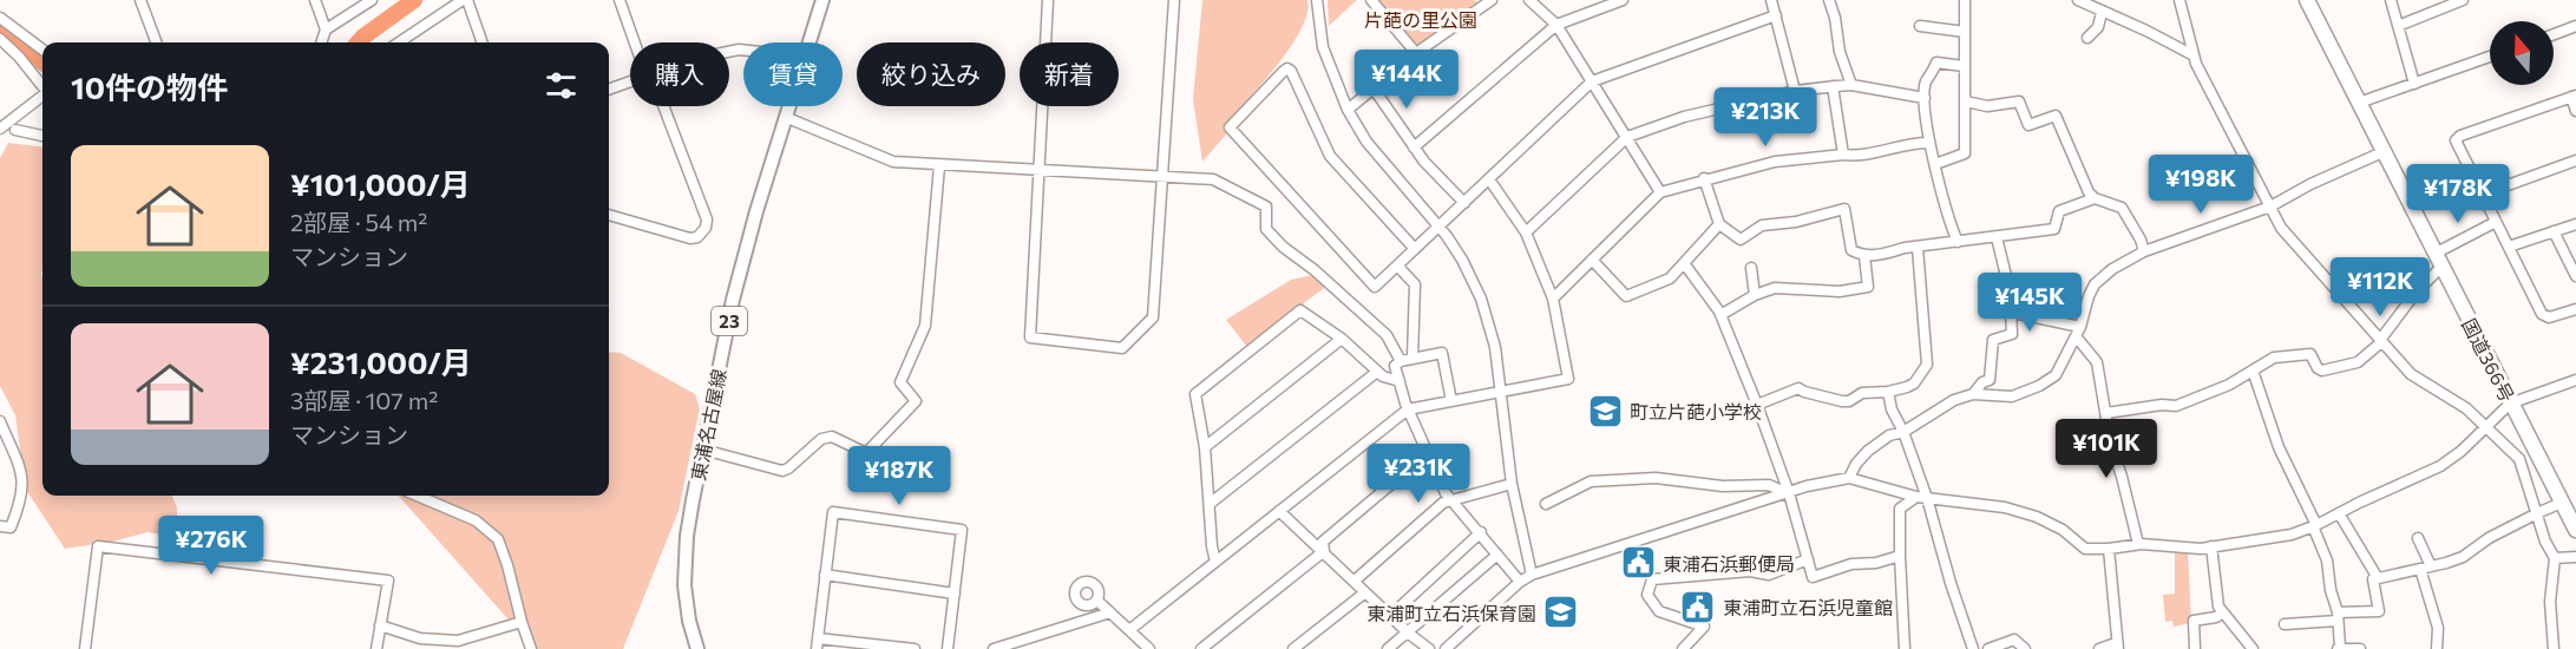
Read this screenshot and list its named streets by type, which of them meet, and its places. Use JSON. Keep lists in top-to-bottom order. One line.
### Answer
{"streets":{"highway":["国道366号"],"main road":["23","東浦名古屋線"]},"parks":["片葩の里公園"],"places":{"school or university":["町立片葩小学校","東浦町立石浜保育園"],"public building":["東浦石浜郵便局","東浦町立石浜児童館"]},"north":"top","page":{"chip":["購入","賃貸","絞り込み","新着"],"heading":"10件の物件","price":["¥144K","¥213K","¥198K","¥178K","¥112K","¥145K","¥101K","¥231K","¥187K","¥276K"],"list":[{"name":"¥101,000/月","note":"2部屋 · 54 m² · マンション"},{"name":"¥231,000/月","note":"3部屋 · 107 m² · マンション"}]}}
